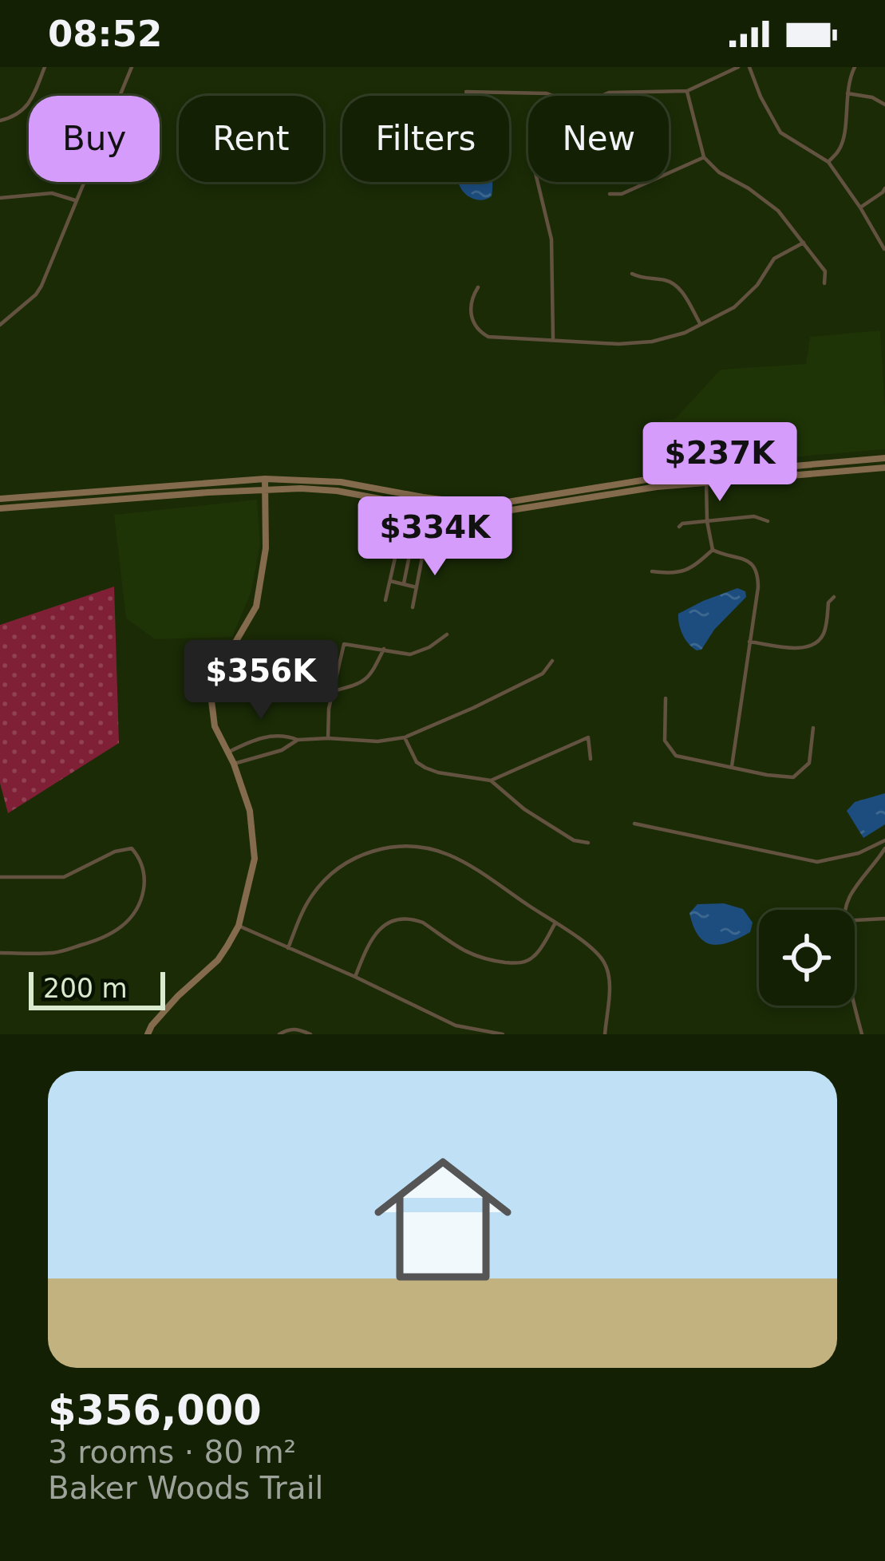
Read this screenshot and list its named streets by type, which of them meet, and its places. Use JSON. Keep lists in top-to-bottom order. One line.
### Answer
{"scale_bar":"200 m","page":{"status":"08:52","chip":["Buy","Rent","Filters","New"],"price":["$237K","$334K","$356K"],"scale":"200 m","list":[{"name":"$356,000","note":"3 rooms · 80 m² · Baker Woods Trail"}]}}
